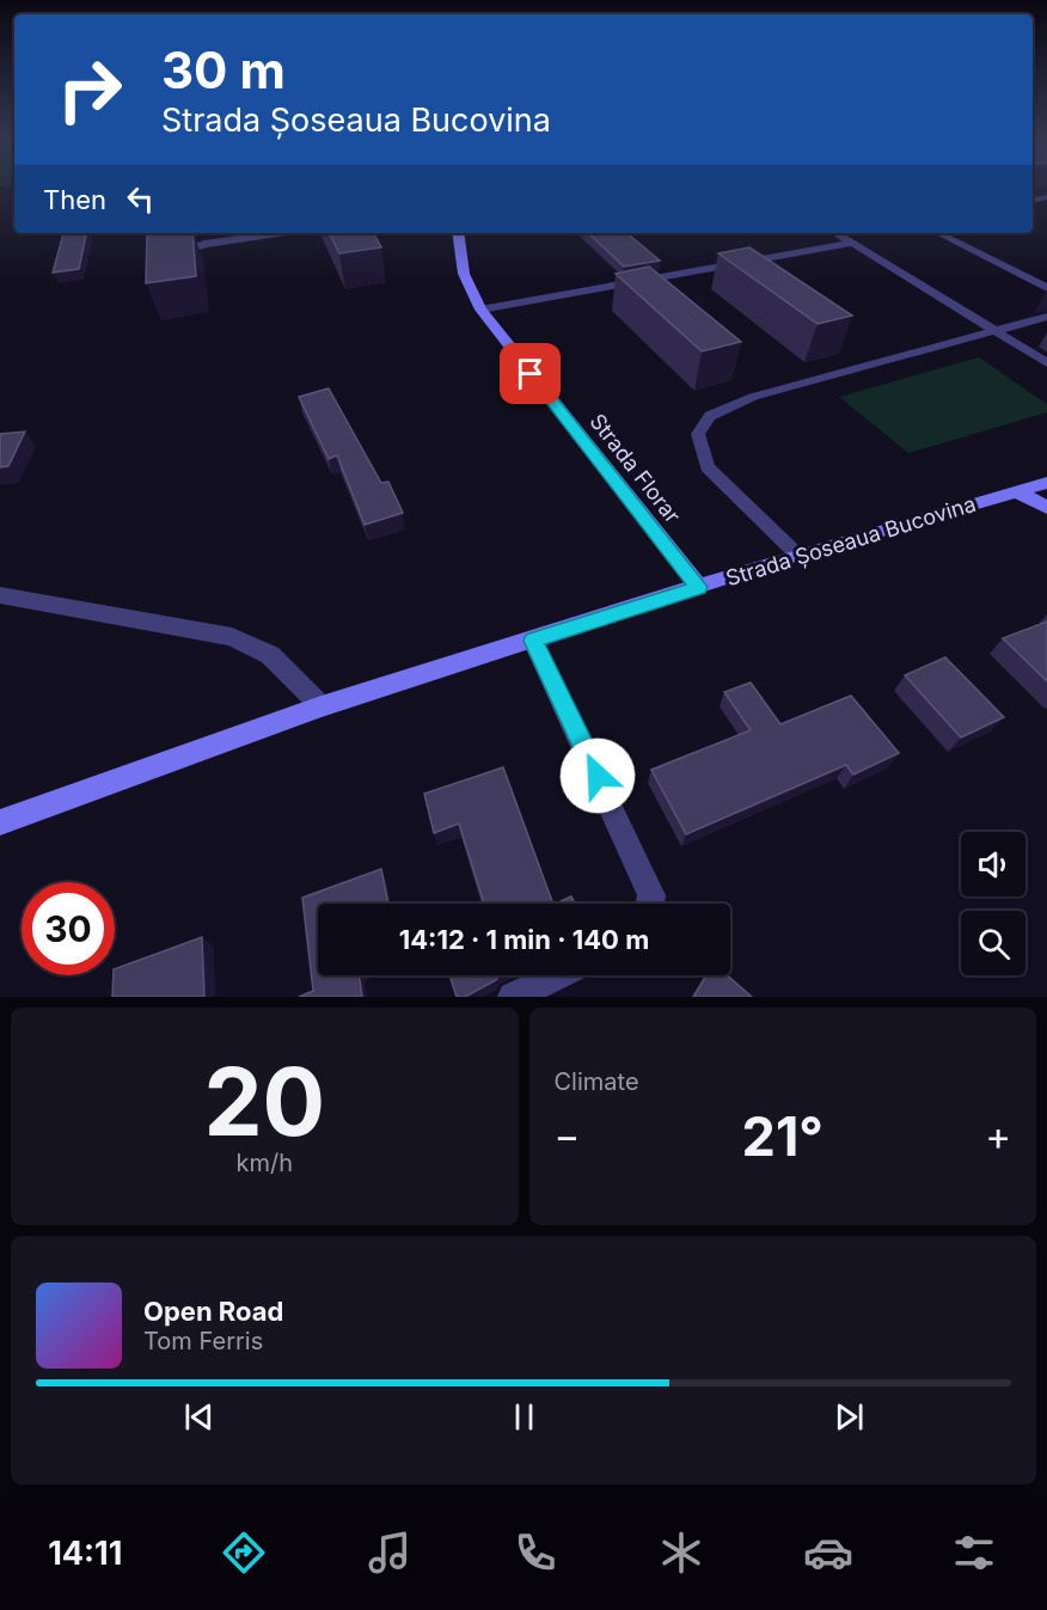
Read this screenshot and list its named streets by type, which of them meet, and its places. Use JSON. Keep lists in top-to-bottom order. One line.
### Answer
{"streets":{"main road":["Strada Florar","Strada Șoseaua Bucovina"]},"crossings":[["Strada Florar","Strada Șoseaua Bucovina"]],"page":{"turn":["30 m","Strada Șoseaua Bucovina"],"then":"Then","limit":"30","trip":"14:12 · 1 min · 140 m","tile":[["20","km/h"],"Climate"],"heat":["−","21°","+"],"song":["Open Road","Tom Ferris"],"tabs":"14:11"}}
